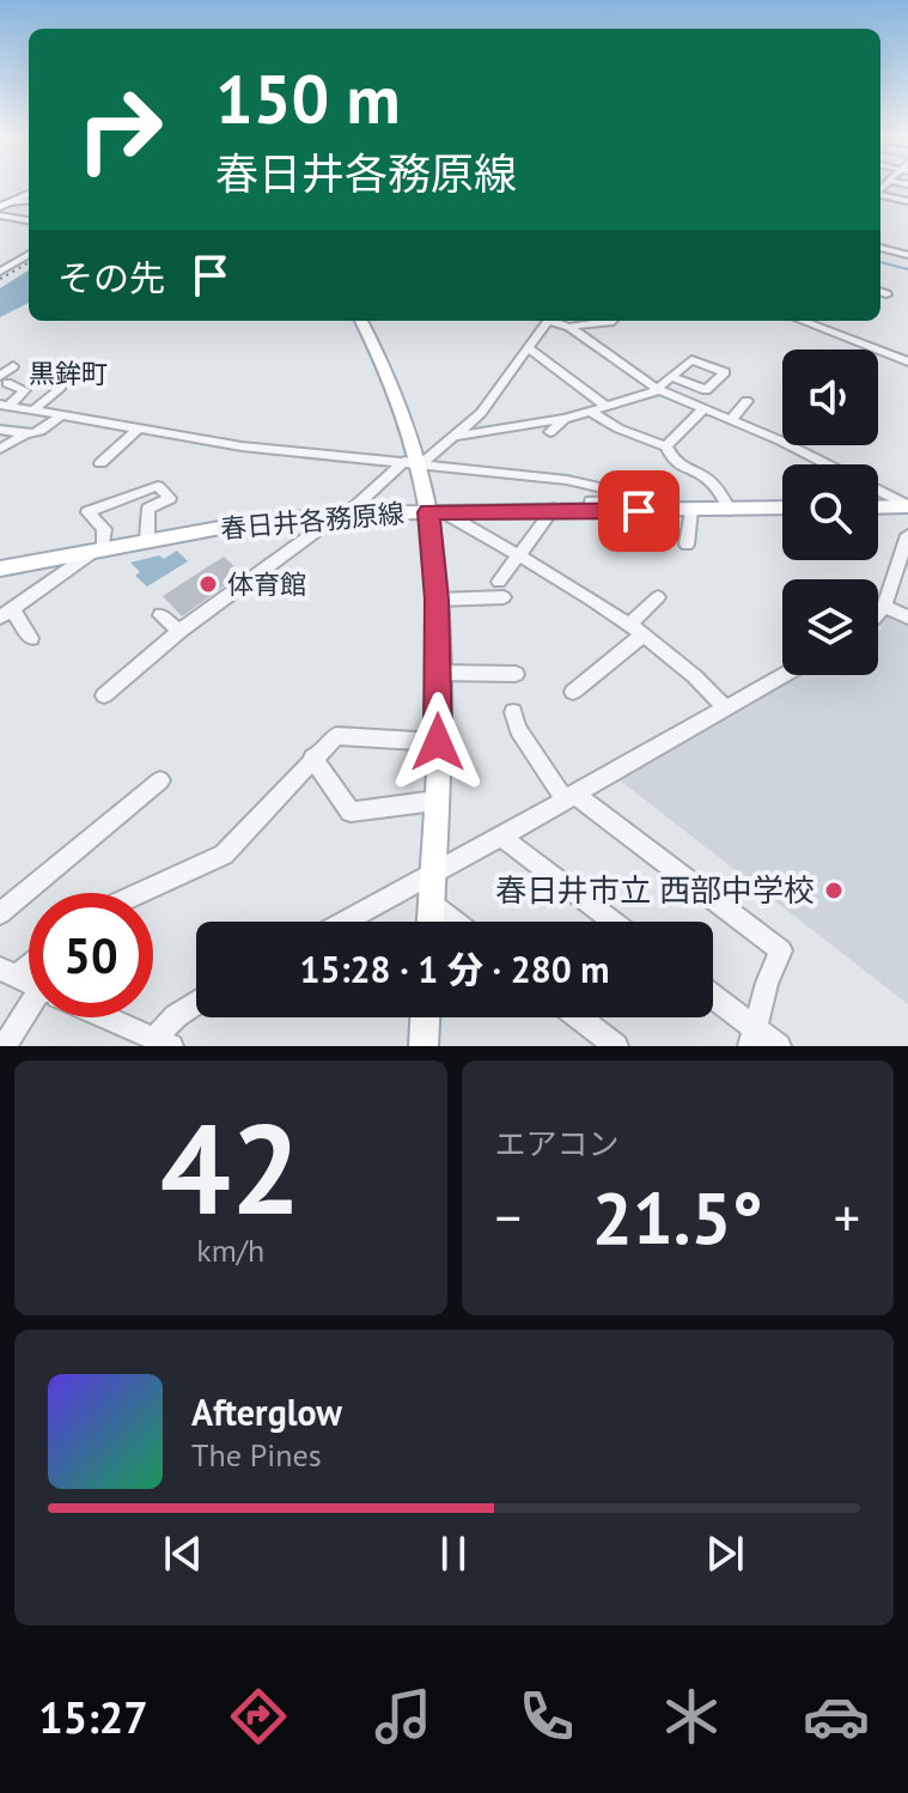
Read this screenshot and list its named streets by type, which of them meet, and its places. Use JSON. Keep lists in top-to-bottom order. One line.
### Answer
{"streets":{"main road":["春日井各務原線"]},"districts":["黒鉾町"],"places":["体育館","春日井市立 西部中学校"],"page":{"turn":["150 m","春日井各務原線"],"then":"その先","limit":"50","trip":"15:28 · 1 分 · 280 m","tile":[["42","km/h"],"エアコン"],"heat":["−","21.5°","+"],"song":["Afterglow","The Pines"],"tabs":"15:27"}}
